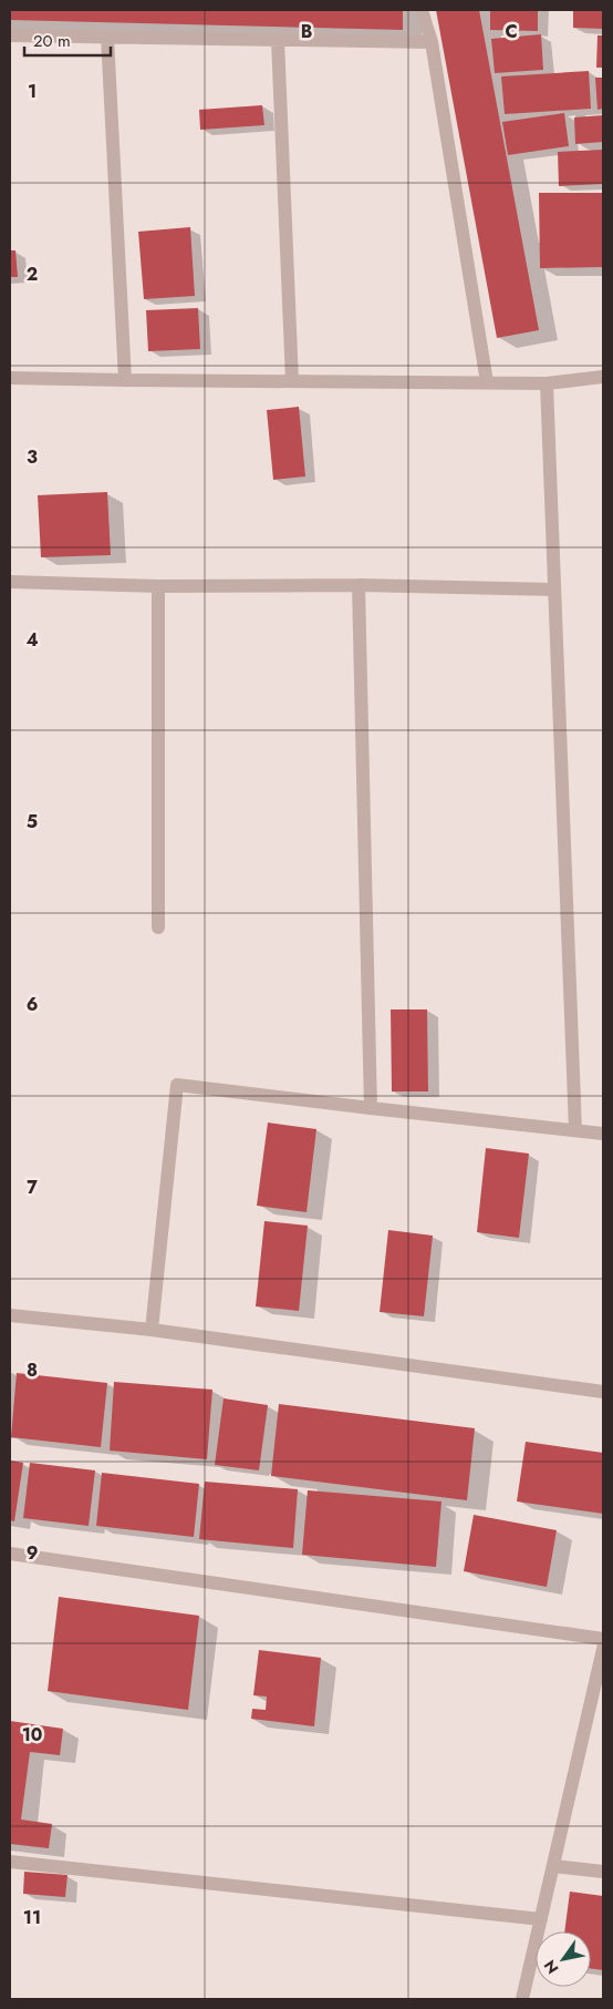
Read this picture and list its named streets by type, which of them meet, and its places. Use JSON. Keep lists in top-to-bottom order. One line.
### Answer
{"scale_bar":"20 m","north":"bottom left","grid":{"columns":["B","C"],"rows":["1","2","3","4","5","6","7","8","9","10","11"]}}
